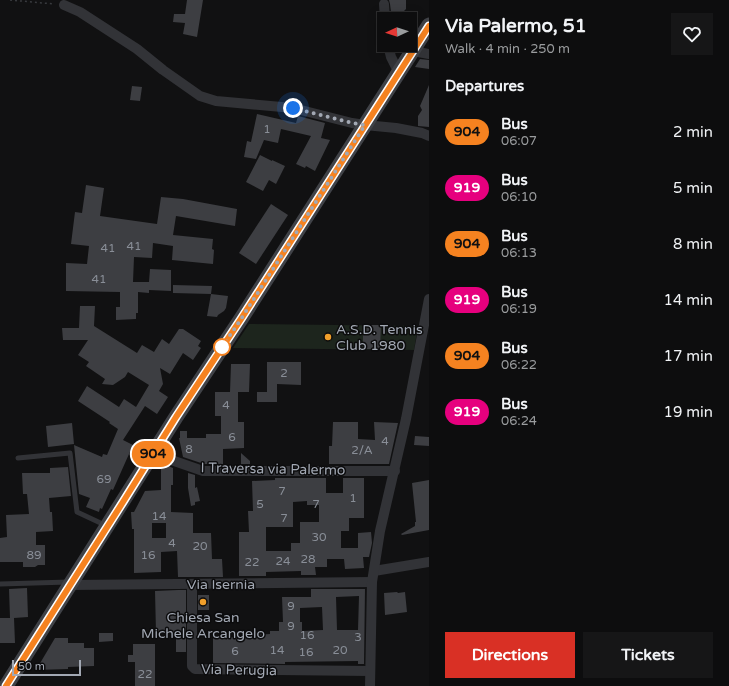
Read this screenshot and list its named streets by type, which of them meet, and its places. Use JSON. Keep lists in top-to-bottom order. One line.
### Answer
{"streets":{"street":["I Traversa via Palermo","Via Isernia","Via Perugia"]},"crossings":[["Via Isernia","Via Perugia"]],"places":["A.S.D. Tennis Club 1980","Chiesa San Michele Arcangelo"],"lines":["bus line 904"],"house_numbers":["1","41","41","41","2","4","6","4","8","2/A","69","7","1","5","7","14","7","30","4","20","89","16","28","24","22","9","9","16","3","14","20","6","16","22"],"scale_bar":"50 m","north":"left","page":{"on_map":"904","heading":[["Via Palermo, 51","Walk · 4 min · 250 m"],"Departures"],"list":[{"mark":"904","name":"Bus","note":"06:07","value":"2 min"},{"mark":"919","name":"Bus","note":"06:10","value":"5 min"},{"mark":"904","name":"Bus","note":"06:13","value":"8 min"},{"mark":"919","name":"Bus","note":"06:19","value":"14 min"},{"mark":"904","name":"Bus","note":"06:22","value":"17 min"},{"mark":"919","name":"Bus","note":"06:24","value":"19 min"}],"buttons":["Directions","Tickets"],"scale":"50 m"}}
